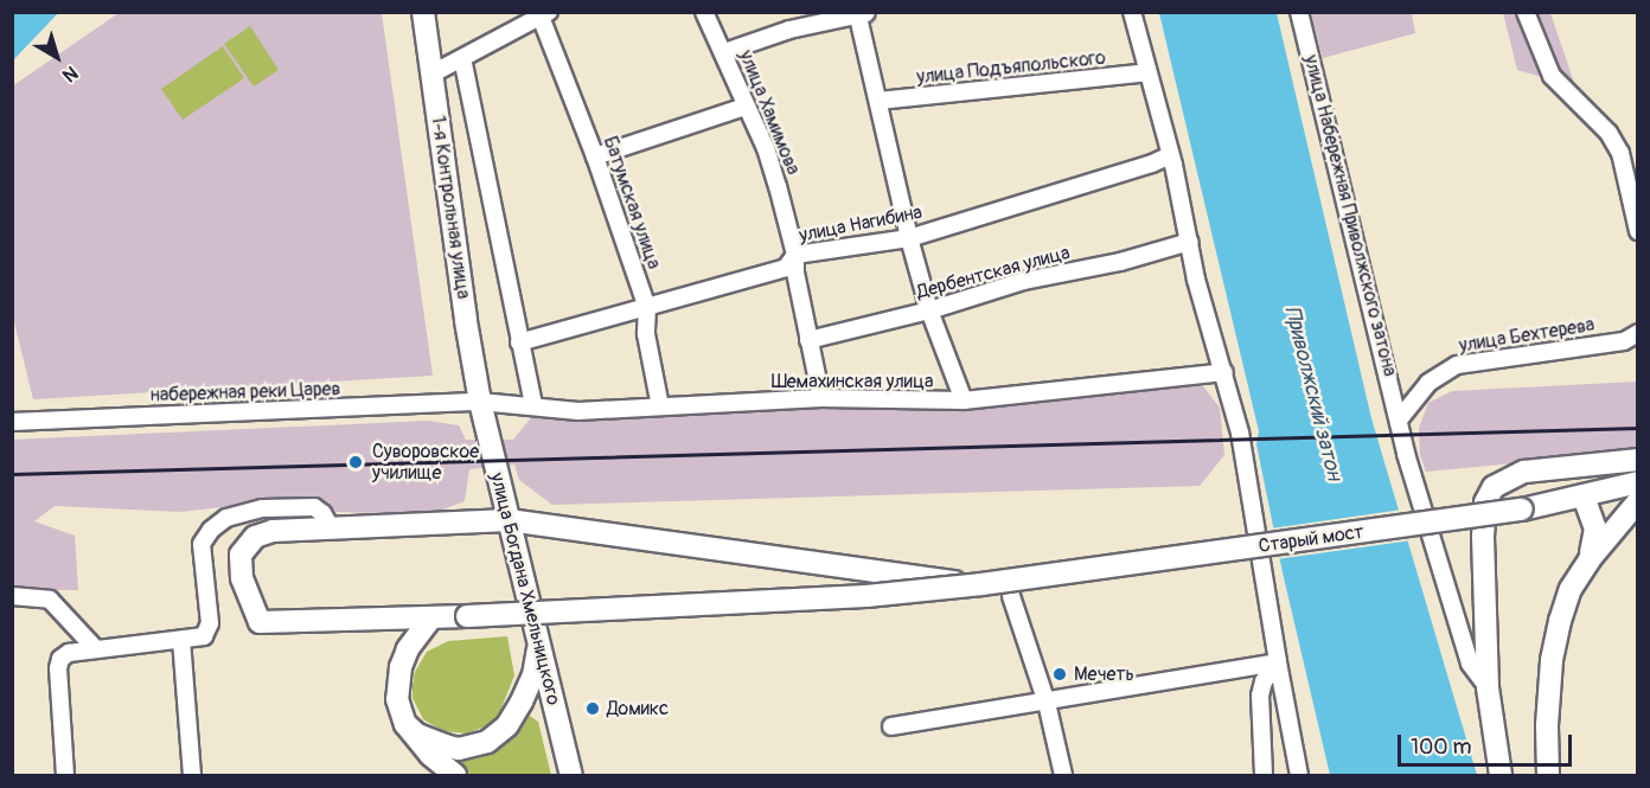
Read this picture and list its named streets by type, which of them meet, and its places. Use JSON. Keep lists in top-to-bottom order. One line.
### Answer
{"streets":{"main road":["1-я Контрольная улица","Старый мост","улица Богдана Хмельницкого"],"street":["улица Подъяпольского","улица Хамимова","Батумская улица","улица Набережная Приволжского затона","улица Нагибина","Дербентская улица","улица Бехтерева","Шемахинская улица","набережная реки Царев"]},"crossings":[["улица Хамимова","улица Нагибина"],["улица Хамимова","Дербентская улица"],["улица Хамимова","Шемахинская улица"],["Батумская улица","улица Нагибина"],["Батумская улица","Шемахинская улица"],["1-я Контрольная улица","Шемахинская улица"],["1-я Контрольная улица","набережная реки Царев"],["1-я Контрольная улица","улица Богдана Хмельницкого"],["улица Набережная Приволжского затона","улица Бехтерева"],["Шемахинская улица","набережная реки Царев"],["Шемахинская улица","улица Богдана Хмельницкого"],["набережная реки Царев","улица Богдана Хмельницкого"]],"water":["Приволжский затон"],"places":["Суворовское училище","Мечеть","Домикс"],"scale_bar":"100 m","north":"bottom right"}
